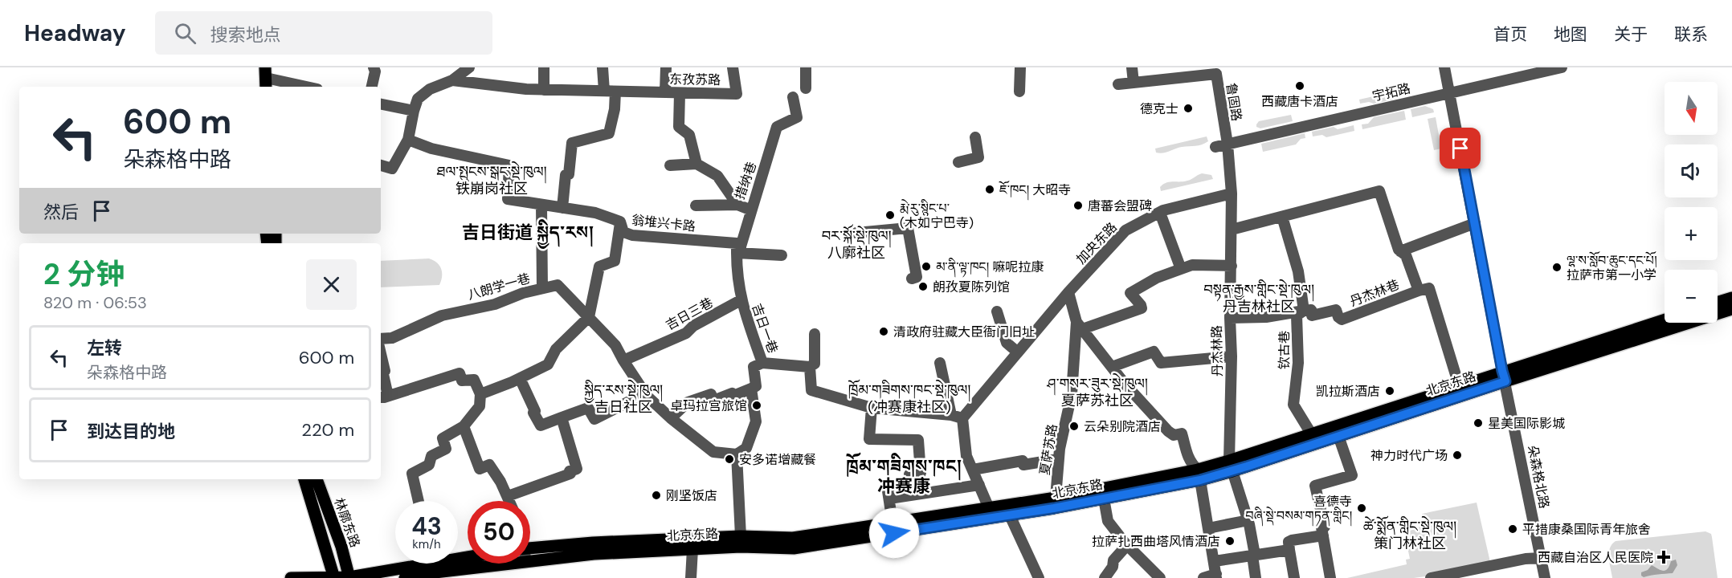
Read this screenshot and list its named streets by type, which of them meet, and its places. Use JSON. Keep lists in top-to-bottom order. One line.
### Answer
{"streets":{"main road":["北京东路","林廓东路"],"street":["东孜苏路","宇拓路","鲁固路","措纳巷","翁堆兴卡路","加央东路","八朗学一巷","丹杰林巷","吉日三巷","吉日一巷","钦古巷","丹杰林路","夏萨苏路","朵森格北路"]},"crossings":[["宇拓路","鲁固路"],["宇拓路","丹杰林路"],["宇拓路","朵森格北路"],["鲁固路","丹杰林路"],["措纳巷","翁堆兴卡路"],["措纳巷","吉日一巷"],["翁堆兴卡路","吉日一巷"],["加央东路","丹杰林路"],["加央东路","夏萨苏路"],["丹杰林巷","钦古巷"],["丹杰林巷","丹杰林路"],["丹杰林巷","北京东路"],["吉日三巷","吉日一巷"],["钦古巷","丹杰林路"],["钦古巷","北京东路"],["丹杰林路","北京东路"],["北京东路","夏萨苏路"],["北京东路","朵森格北路"]],"districts":["ཐལ་སྤུངས་སྒང་སྡེ་ཁུལ། 铁崩岗社区","吉日街道 སྐྱིད་རས།","བར་སྐོ་སྡེ་ཁུལ། 八廓社区","བསྟན་རྒྱས་གླིང་སྡེ་ཁུལ། 丹吉林社区","ཤ་གསར་ཟུར་སྡེ་ཁུལ། 夏萨苏社区","སྐྱིད་རས་སྡེ་ཁུལ། 吉日社区","ཁྲོམ་གཟིགས་ཁང་སྡེ་ཁུལ། (冲赛康社区)","ཁྲོམ་གཟིགས་ཁང། 冲赛康","ཚེ་སྨོན་གླིང་སྡེ་ཁུལ། 策门林社区"],"places":{"other":["西藏唐卡酒店","德克士","ཇོ་ཁང། 大昭寺","唐蕃会盟碑","རྨེ་རུ་སྙིང་པ་ (木如宁巴寺)","མ་ནི་ལྟ་ཁང། 嘛呢拉康","ལྷ་ས་སློབ་ཆུང་དང་པོ། 拉萨市第一小学","朗孜夏陈列馆","清政府驻藏大臣衙门旧址","凯拉斯酒店","卓玛拉宫旅馆","星美国际影城","云朵别院酒店","神力时代广场","安多诺增藏餐","刚坚饭店","喜德寺 བཞི་སྡེ་བསམ་གཏན་གླིང།","平措康桑国际青年旅舍","拉萨扎西曲塔风情酒店"],"health":["西藏自治区人民医院"]},"north":"bottom","page":{"header":"Headway","search":"搜索地点","nav":["首页","地图","关于","联系"],"map_buttons":["+","−"],"turn":["600 m","朵森格中路"],"then":"然后","heading":["2 分钟","820 m · 06:53"],"list":[{"name":"左转","note":"朵森格中路","value":"600 m"},{"name":"到达目的地","value":"220 m"}],"speed":"43 km/h","limit":"50"}}
